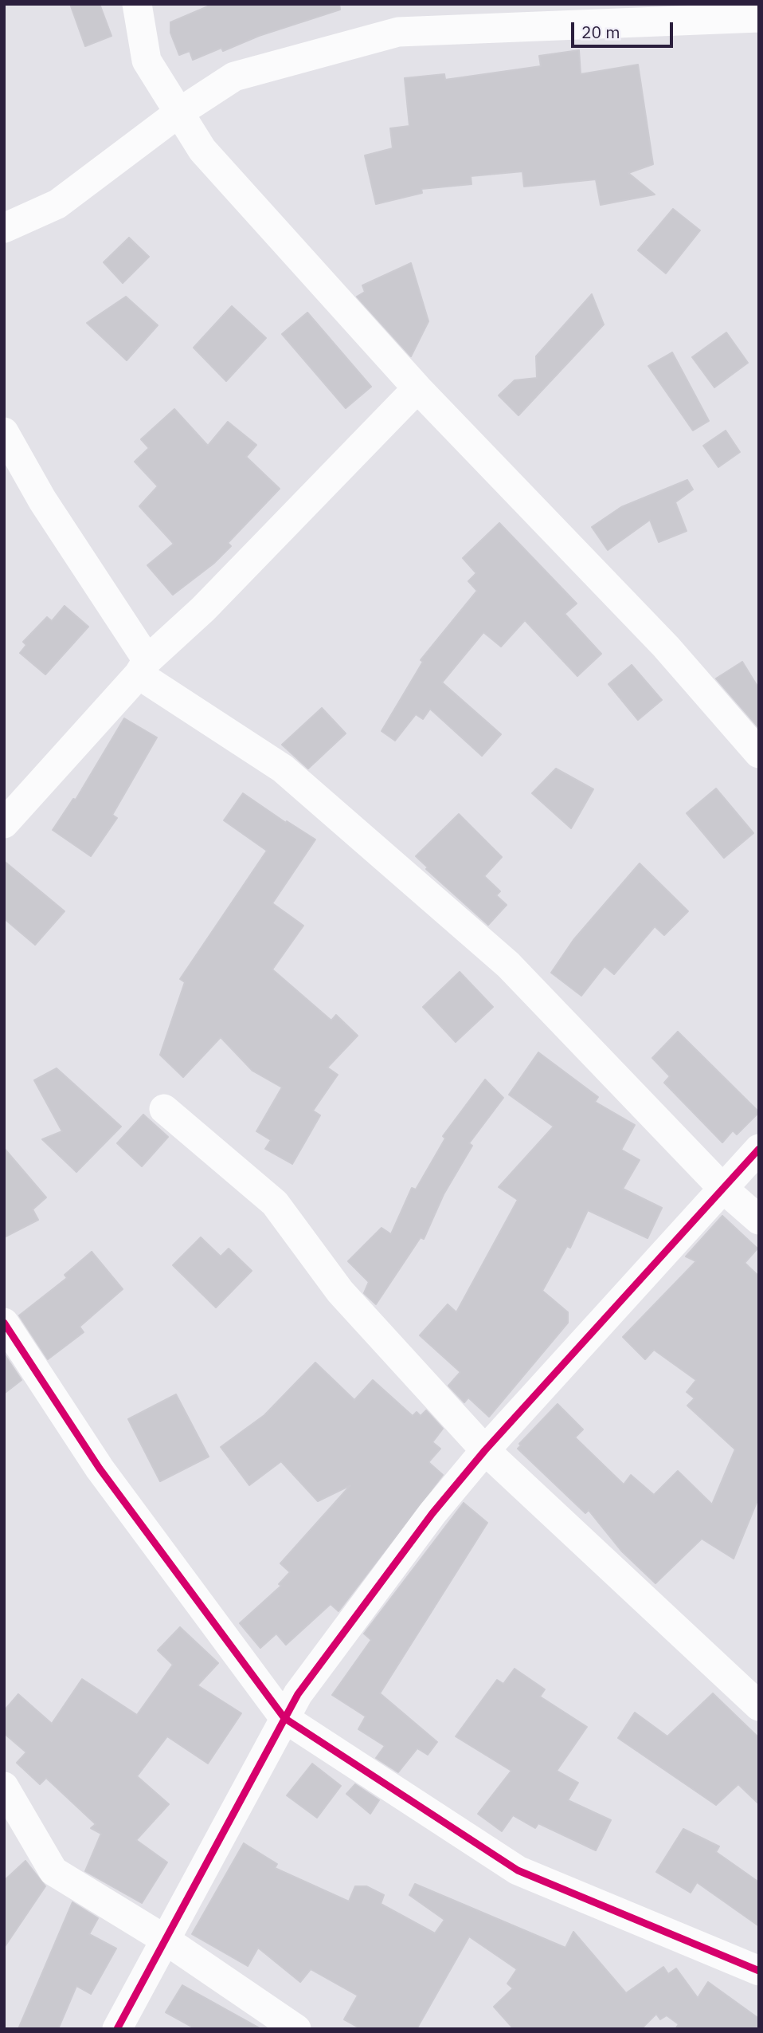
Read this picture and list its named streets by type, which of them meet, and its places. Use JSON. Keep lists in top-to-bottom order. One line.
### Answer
{"scale_bar":"20 m"}
